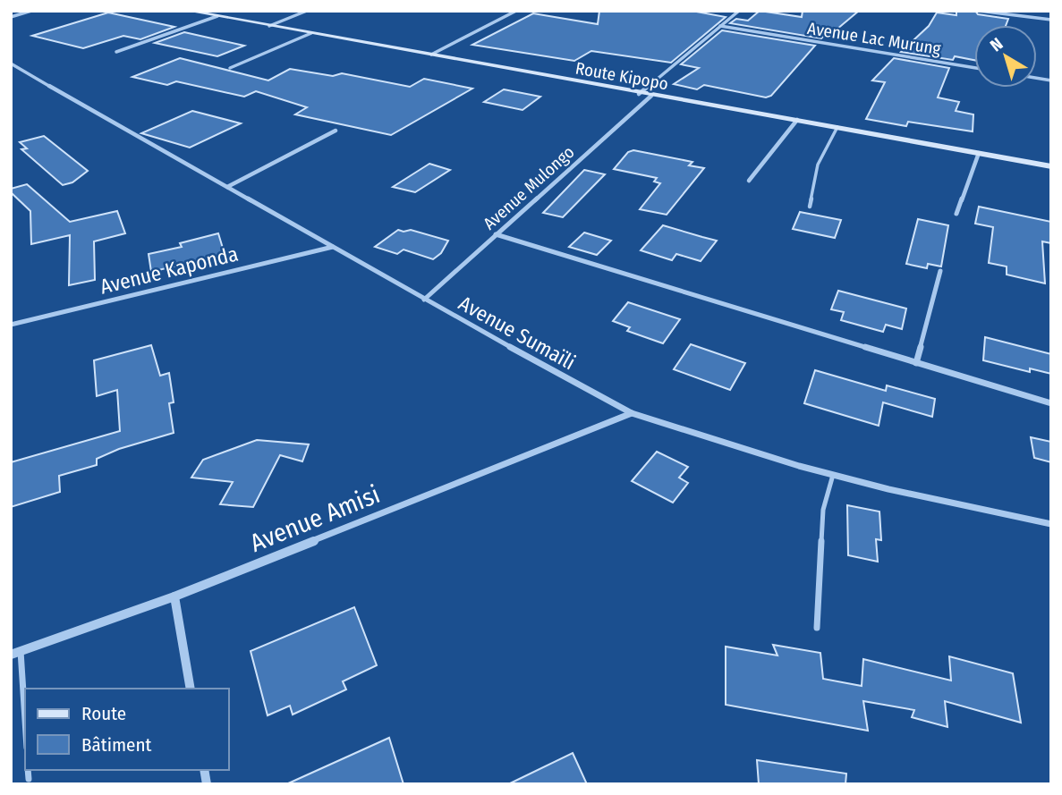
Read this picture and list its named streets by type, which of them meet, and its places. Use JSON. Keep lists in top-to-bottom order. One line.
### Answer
{"streets":{"main road":["Route Kipopo"],"street":["Avenue Lac Murung","Avenue Mulongo","Avenue Kaponda","Avenue Sumaïli","Avenue Amisi"]},"crossings":[["Route Kipopo","Avenue Mulongo"],["Avenue Mulongo","Avenue Sumaïli"],["Avenue Kaponda","Avenue Sumaïli"],["Avenue Sumaïli","Avenue Amisi"]],"legend":["Route","Bâtiment"],"north":"top left"}
